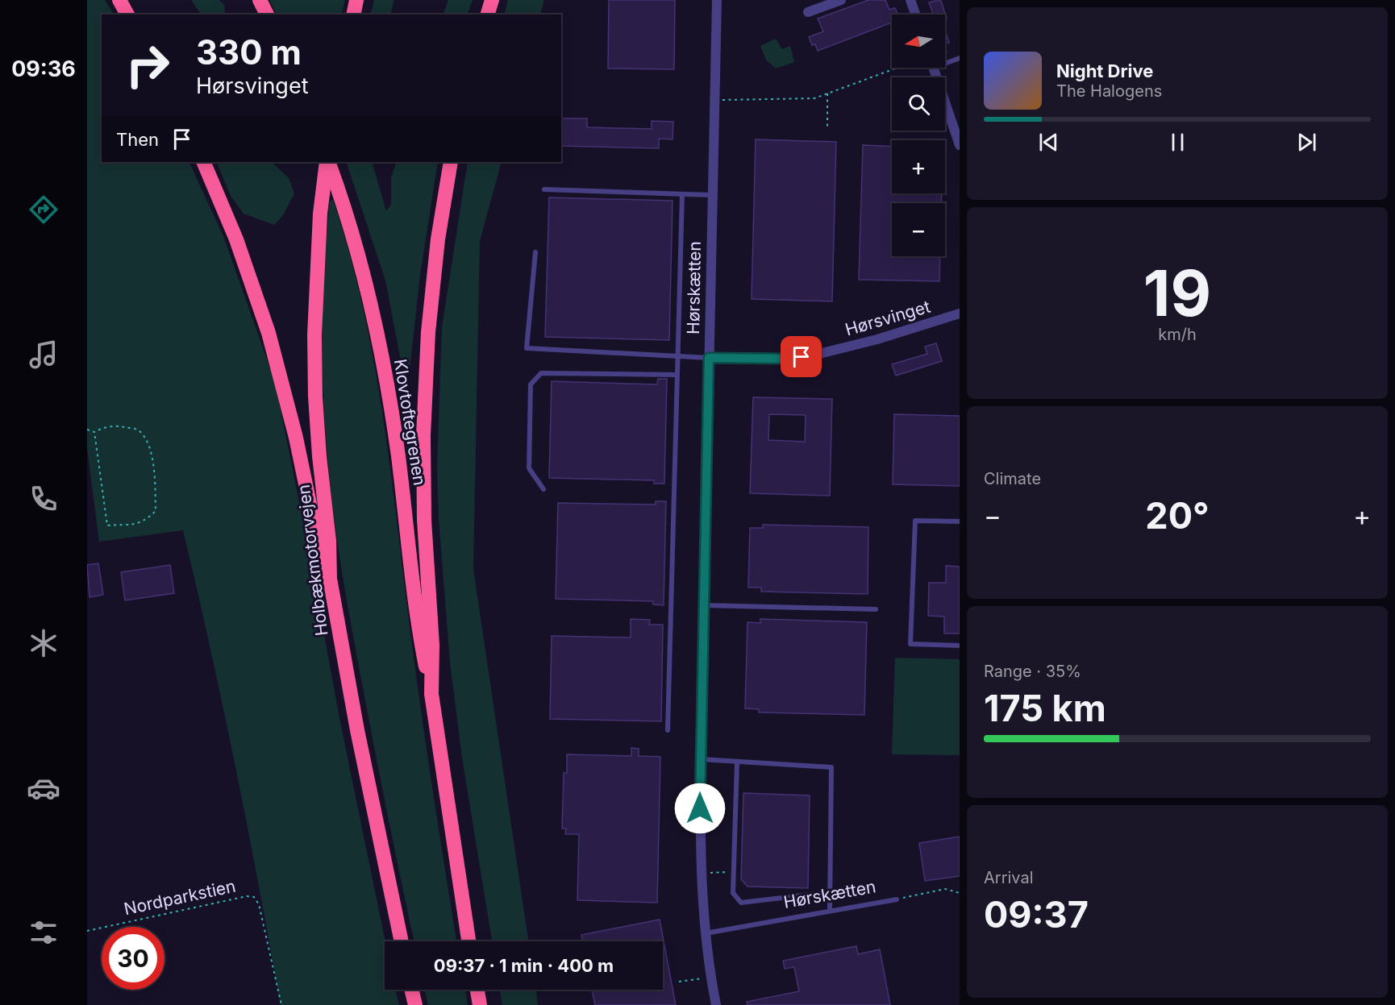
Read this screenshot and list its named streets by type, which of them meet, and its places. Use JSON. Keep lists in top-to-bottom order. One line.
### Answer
{"streets":{"highway":["Klovtoftegrenen","Holbækmotorvejen"],"street":["Hørskætten","Hørsvinget"],"path":["Nordparkstien"]},"crossings":[["Hørskætten","Hørsvinget"]],"north":"left","page":{"tabs":"09:36","map_buttons":["+","−"],"turn":["330 m","Hørsvinget"],"song":["Night Drive","The Halogens"],"then":"Then","tile":[["19","km/h"],"Climate",["Range · 35%","175 km"],["Arrival","09:37"]],"heat":["−","20°","+"],"limit":"30","trip":"09:37 · 1 min · 400 m"}}
